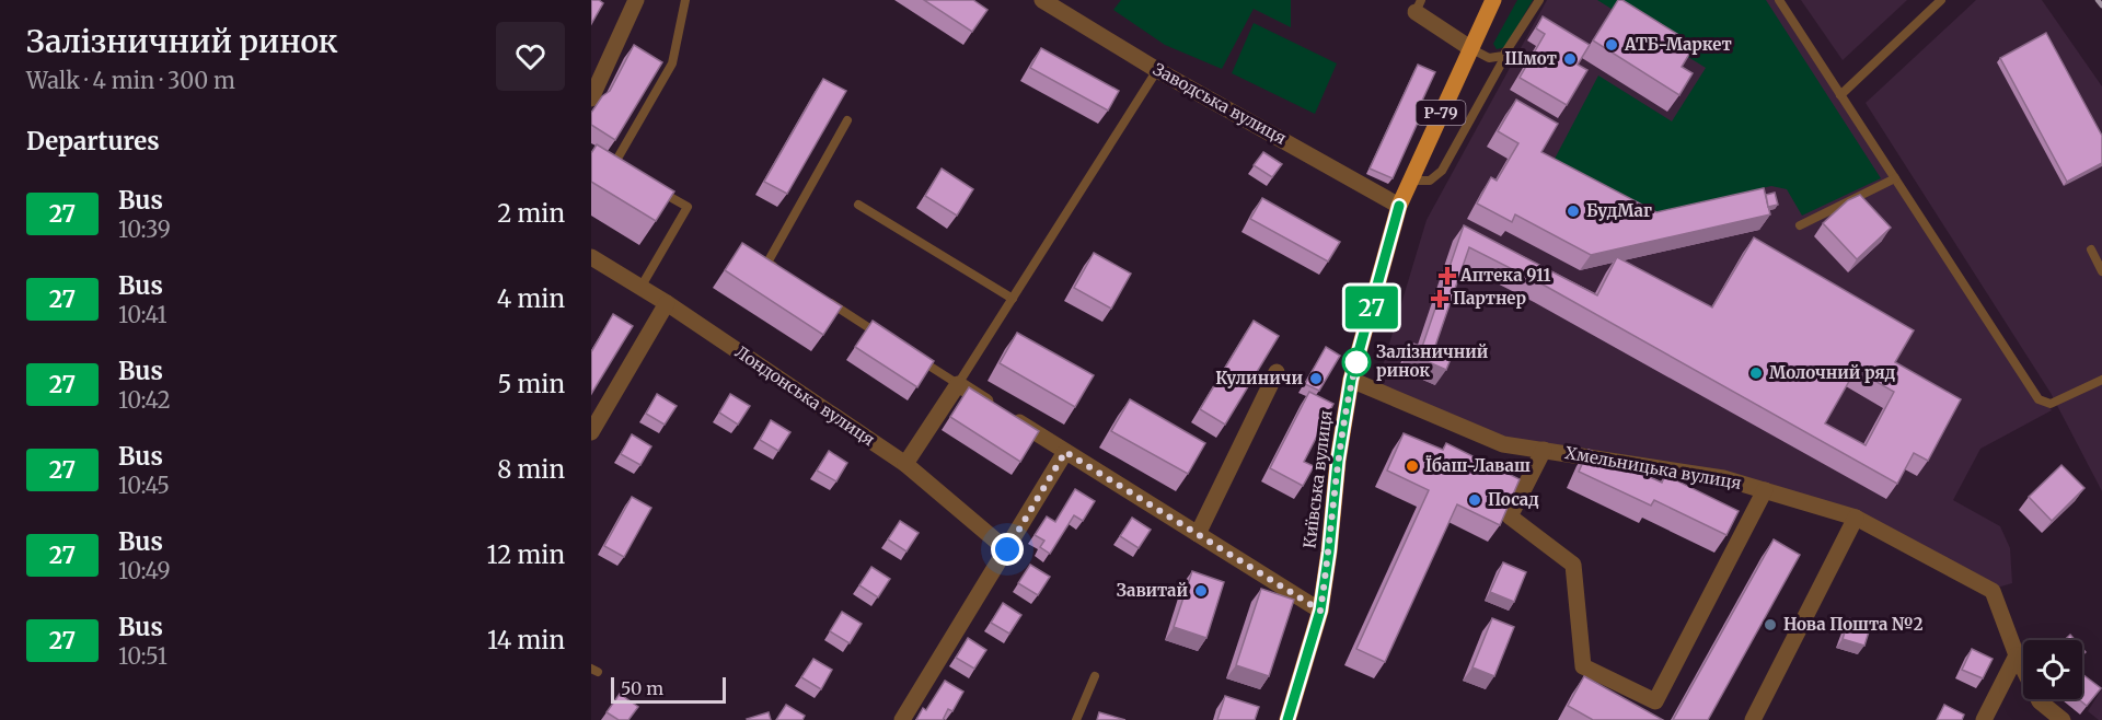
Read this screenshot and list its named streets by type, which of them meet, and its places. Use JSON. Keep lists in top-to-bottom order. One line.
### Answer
{"streets":{"main road":["Р-79","Київська вулиця"],"street":["Заводська вулиця","Лондонська вулиця","Хмельницька вулиця"]},"crossings":[["Заводська вулиця","Р-79"],["Заводська вулиця","Київська вулиця"],["Р-79","Київська вулиця"],["Хмельницька вулиця","Київська вулиця"]],"places":{"other":["АТБ-Маркет","Шмот","БудМаг","Залізничний ринок","Молочний ряд","Кулиничи","Їбаш-Лаваш","Посад","Завитай","Нова Пошта №2"],"health":["Аптека 911","Партнер"]},"lines":["bus line 27"],"scale_bar":"50 m","page":{"heading":[["Залізничний ринок","Walk · 4 min · 300 m"],"Departures"],"on_map":"27","list":[{"mark":"27","name":"Bus","note":"10:39","value":"2 min"},{"mark":"27","name":"Bus","note":"10:41","value":"4 min"},{"mark":"27","name":"Bus","note":"10:42","value":"5 min"},{"mark":"27","name":"Bus","note":"10:45","value":"8 min"},{"mark":"27","name":"Bus","note":"10:49","value":"12 min"},{"mark":"27","name":"Bus","note":"10:51","value":"14 min"}],"scale":"50 m"}}
